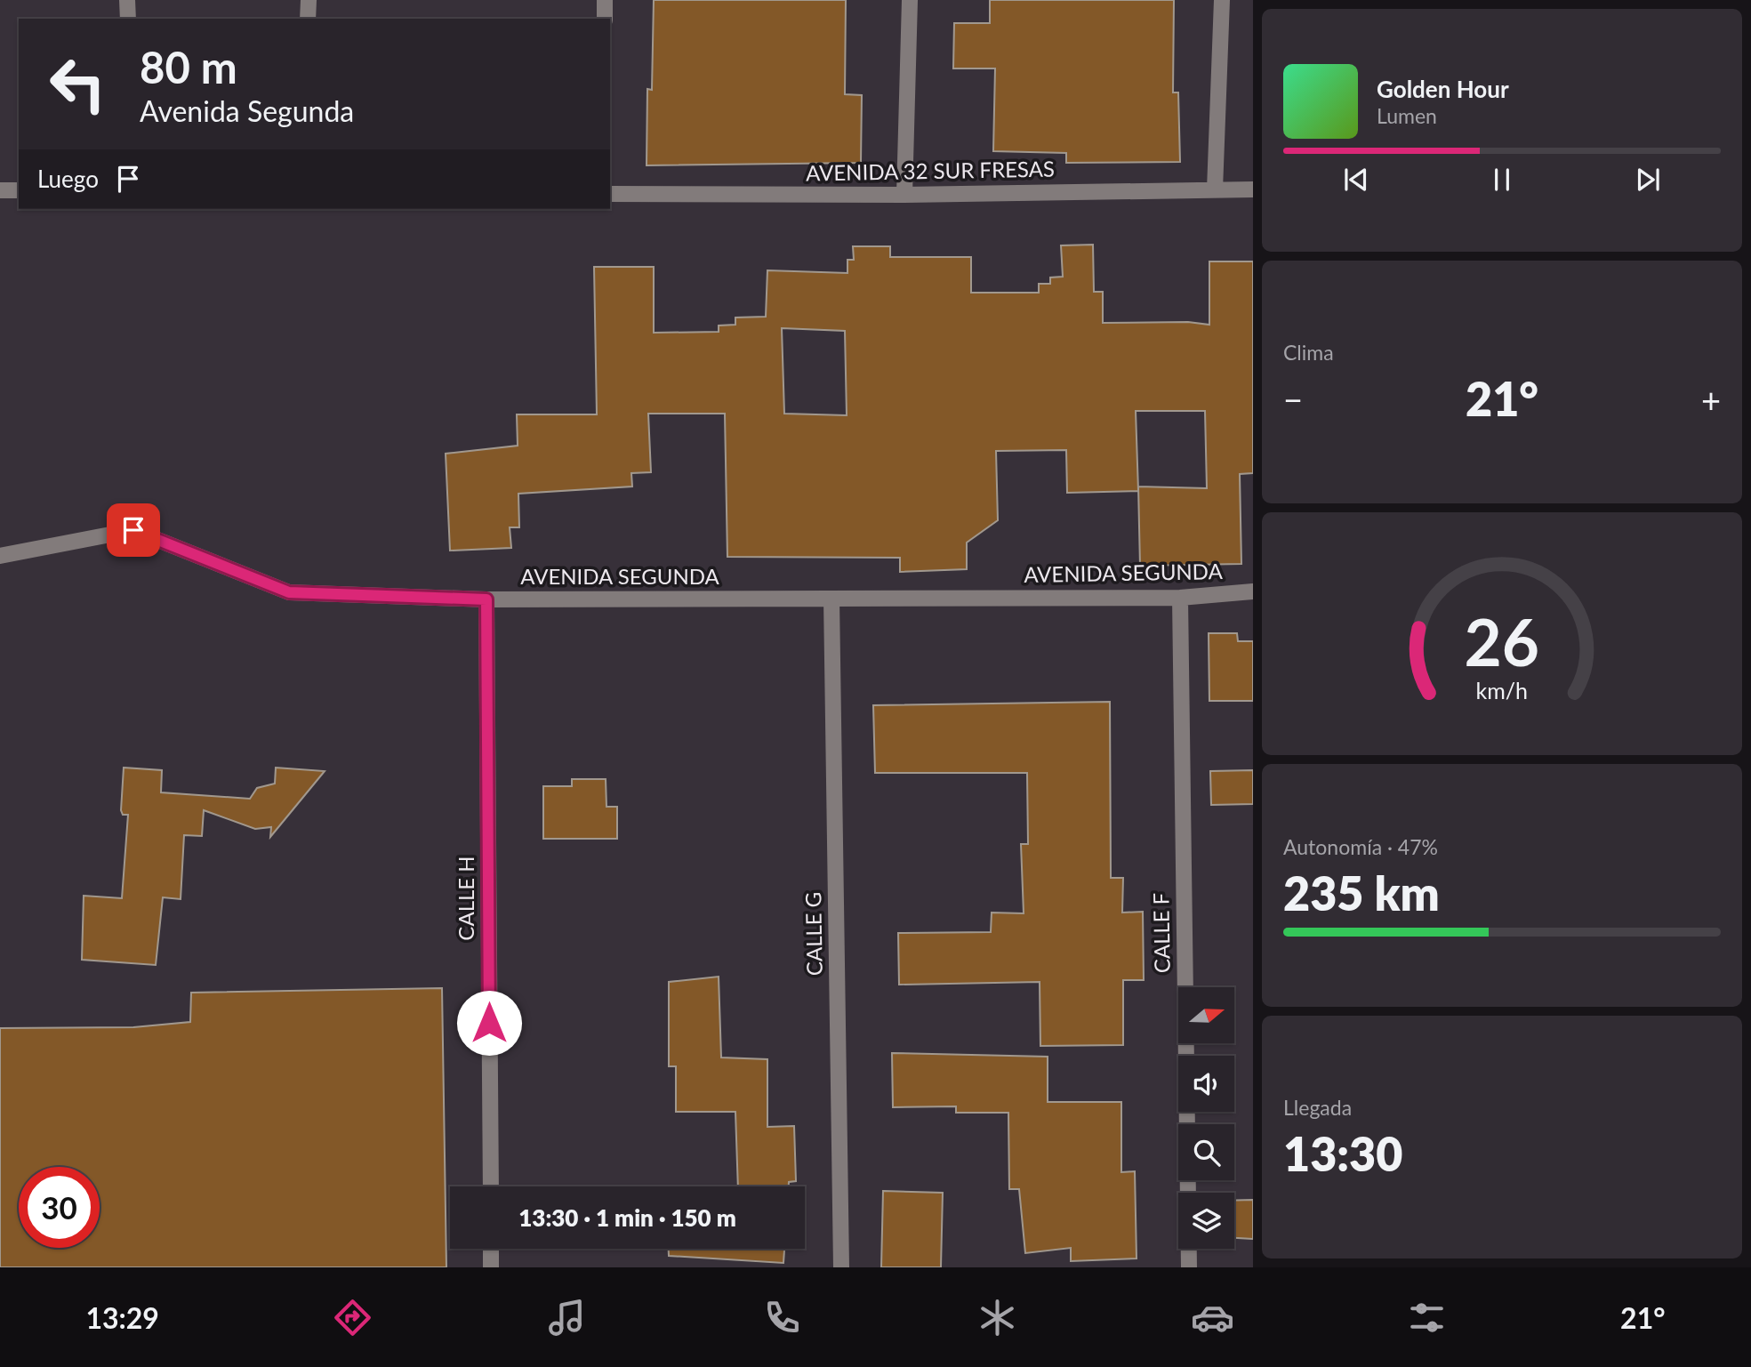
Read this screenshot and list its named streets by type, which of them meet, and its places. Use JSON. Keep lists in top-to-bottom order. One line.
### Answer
{"streets":{"street":["AVENIDA 32 SUR FRESAS","AVENIDA SEGUNDA","CALLE H","CALLE F","CALLE G"]},"crossings":[["AVENIDA SEGUNDA","CALLE H"],["AVENIDA SEGUNDA","CALLE F"],["AVENIDA SEGUNDA","CALLE G"]],"north":"right","page":{"turn":["80 m","Avenida Segunda"],"song":["Golden Hour","Lumen"],"then":"Luego","tile":["Clima",["Autonomía · 47%","235 km"],["Llegada","13:30"]],"heat":["−","21°","+"],"limit":"30","trip":"13:30 · 1 min · 150 m","tabs":["13:29","21°"],"gauge":["26","km/h"]}}
